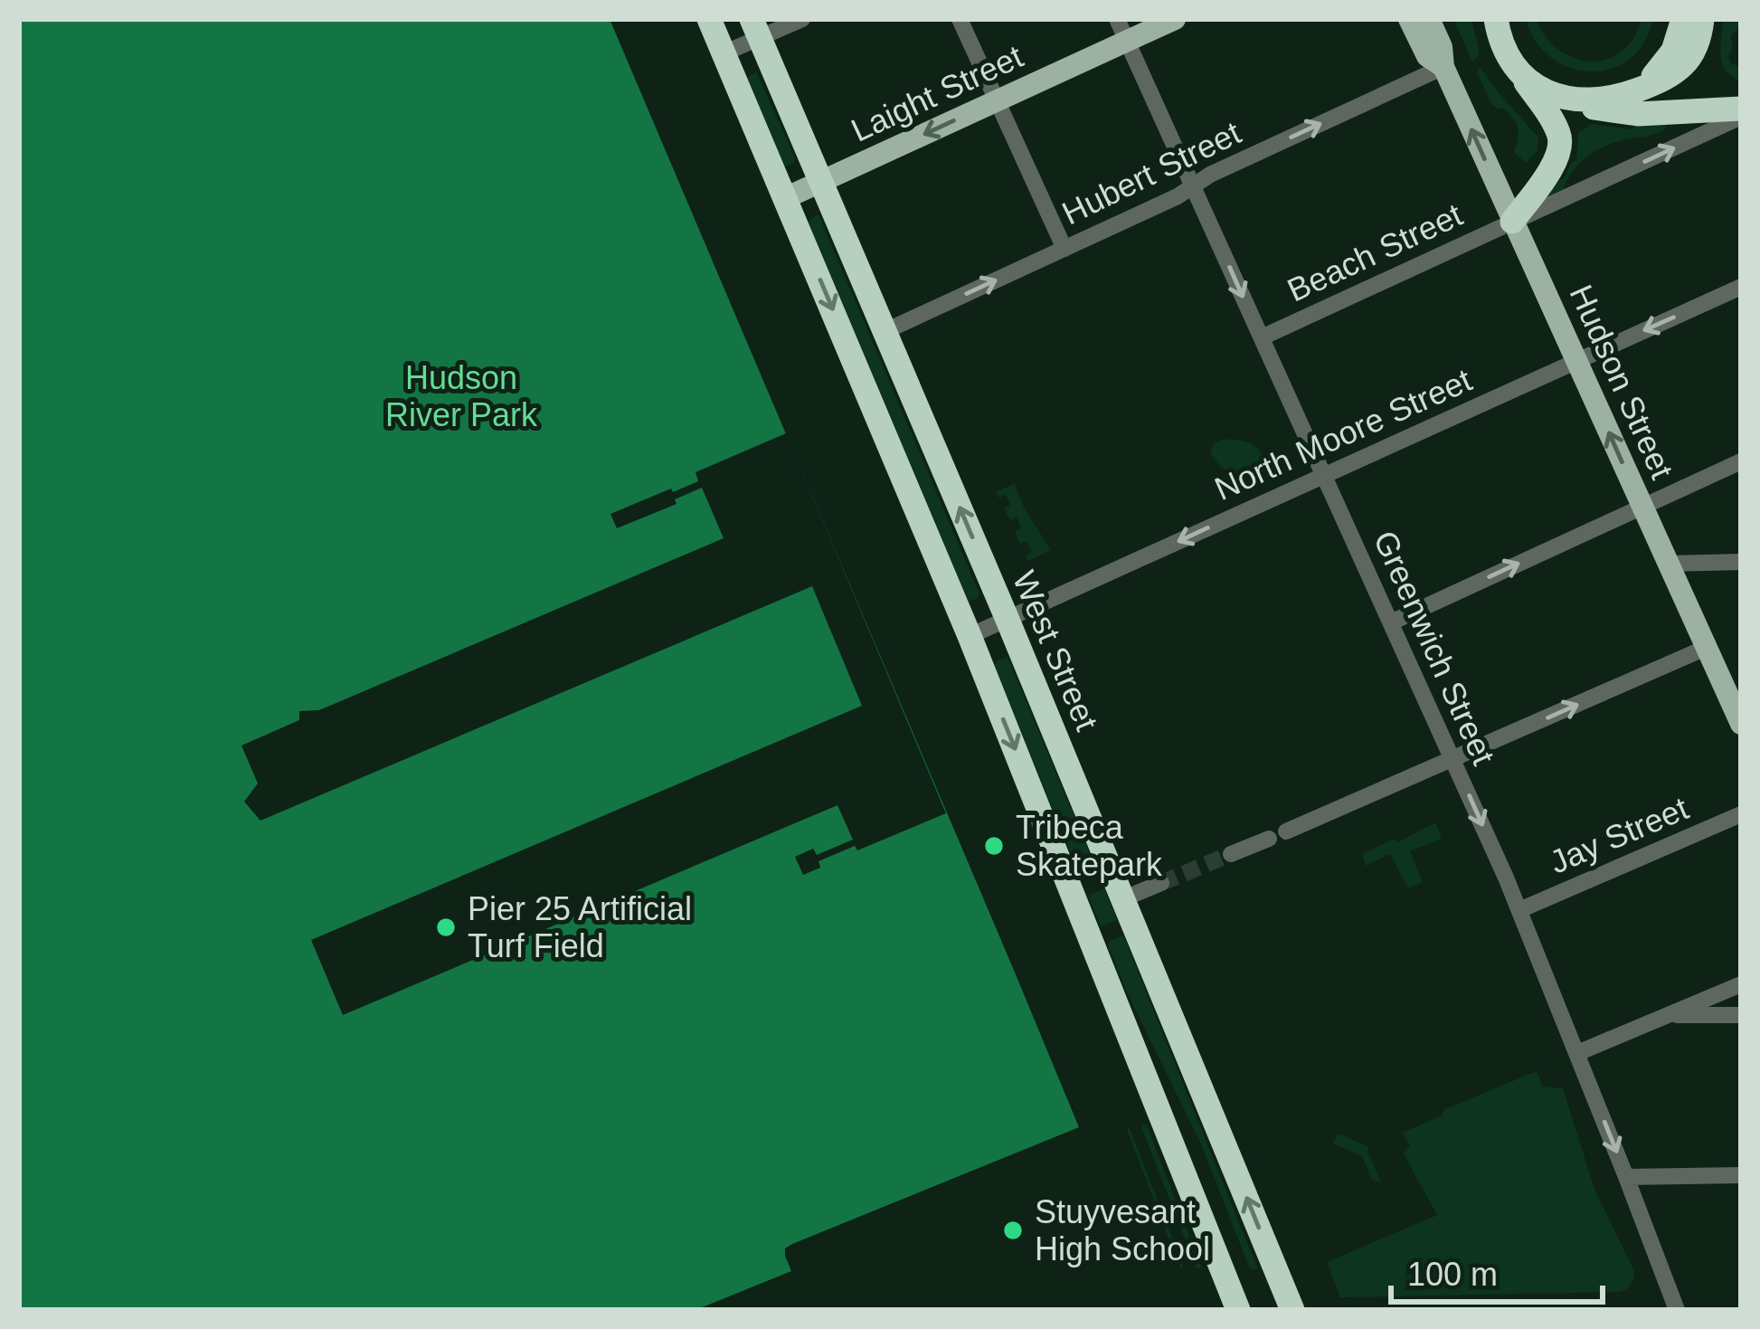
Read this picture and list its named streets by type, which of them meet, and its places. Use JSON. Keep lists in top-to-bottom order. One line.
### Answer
{"streets":{"highway":["West Street"],"main road":["Laight Street","Hudson Street"],"street":["Hubert Street","Beach Street","North Moore Street","Greenwich Street","Jay Street"]},"crossings":[["Laight Street","Greenwich Street"],["Laight Street","West Street"],["Hubert Street","Hudson Street"],["Hubert Street","Greenwich Street"],["Hubert Street","West Street"],["Beach Street","Hudson Street"],["Beach Street","Greenwich Street"],["Hudson Street","North Moore Street"],["North Moore Street","Greenwich Street"],["North Moore Street","West Street"],["Greenwich Street","Jay Street"]],"one_way":["Laight Street","Hubert Street","Beach Street","Hudson Street","North Moore Street"],"parks":["Hudson River Park"],"places":["Tribeca Skatepark","Pier 25 Artificial Turf Field","Stuyvesant High School"],"scale_bar":"100 m"}
